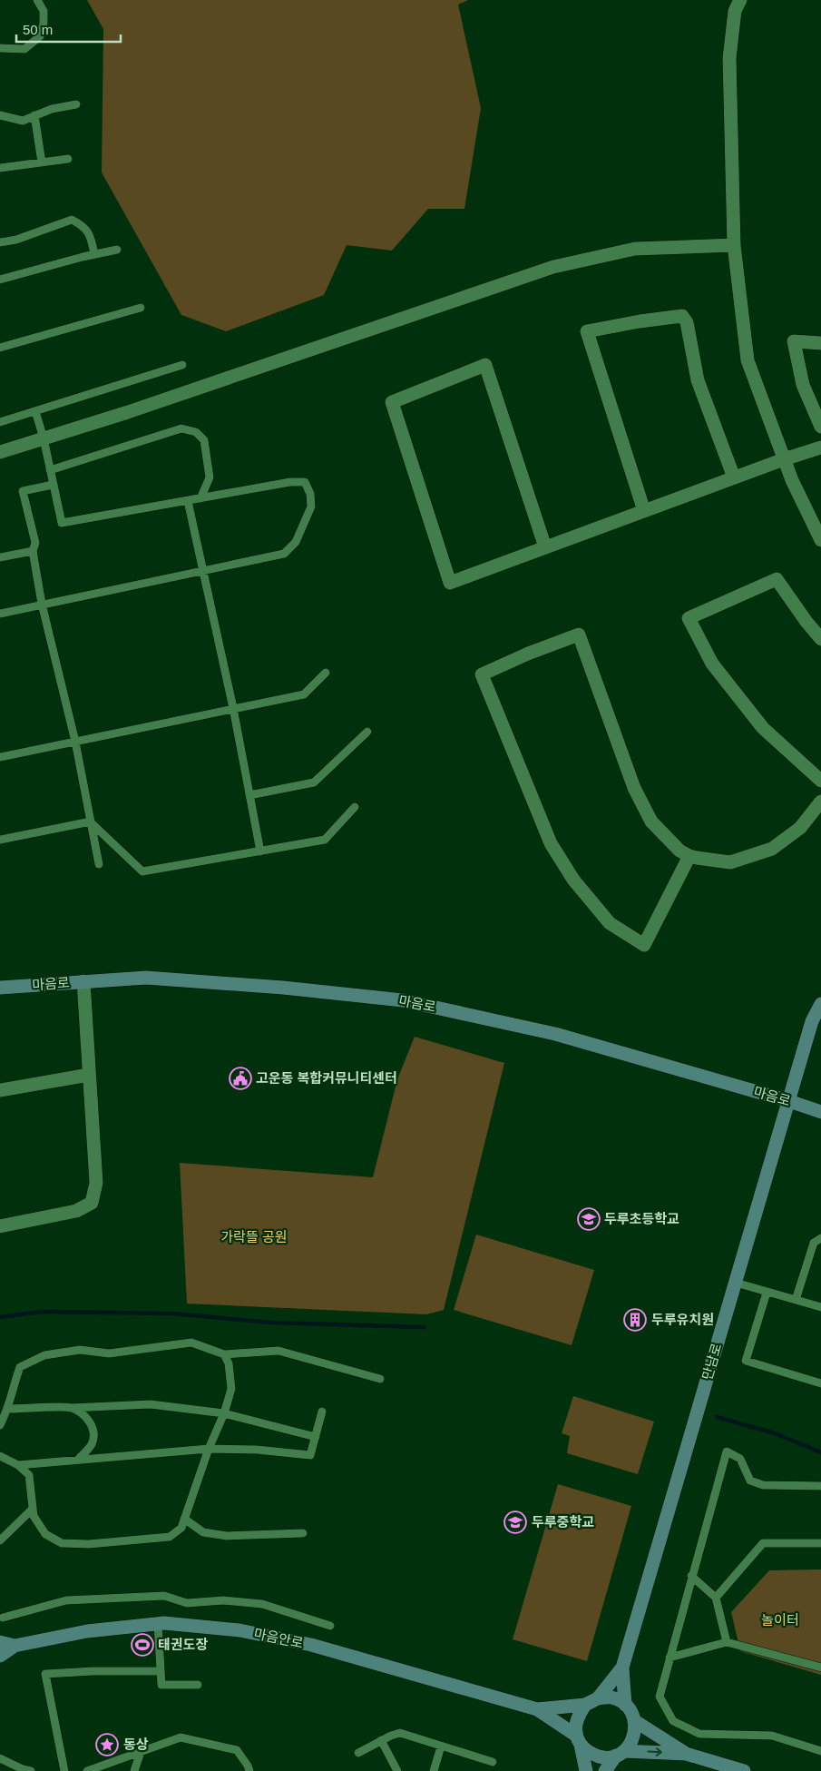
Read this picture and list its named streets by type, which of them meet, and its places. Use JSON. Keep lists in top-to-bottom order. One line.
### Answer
{"streets":{"street":["마음로","만남로","마음안로"]},"crossings":[["마음로","만남로"]],"parks":["가락뜰 공원","놀이터"],"places":{"public building":["고운동 복합커뮤니티센터"],"school or university":["두루초등학교","두루중학교"],"building":["두루유치원"],"sports":["태권도장"],"place":["동상"]},"scale_bar":"50 m"}
